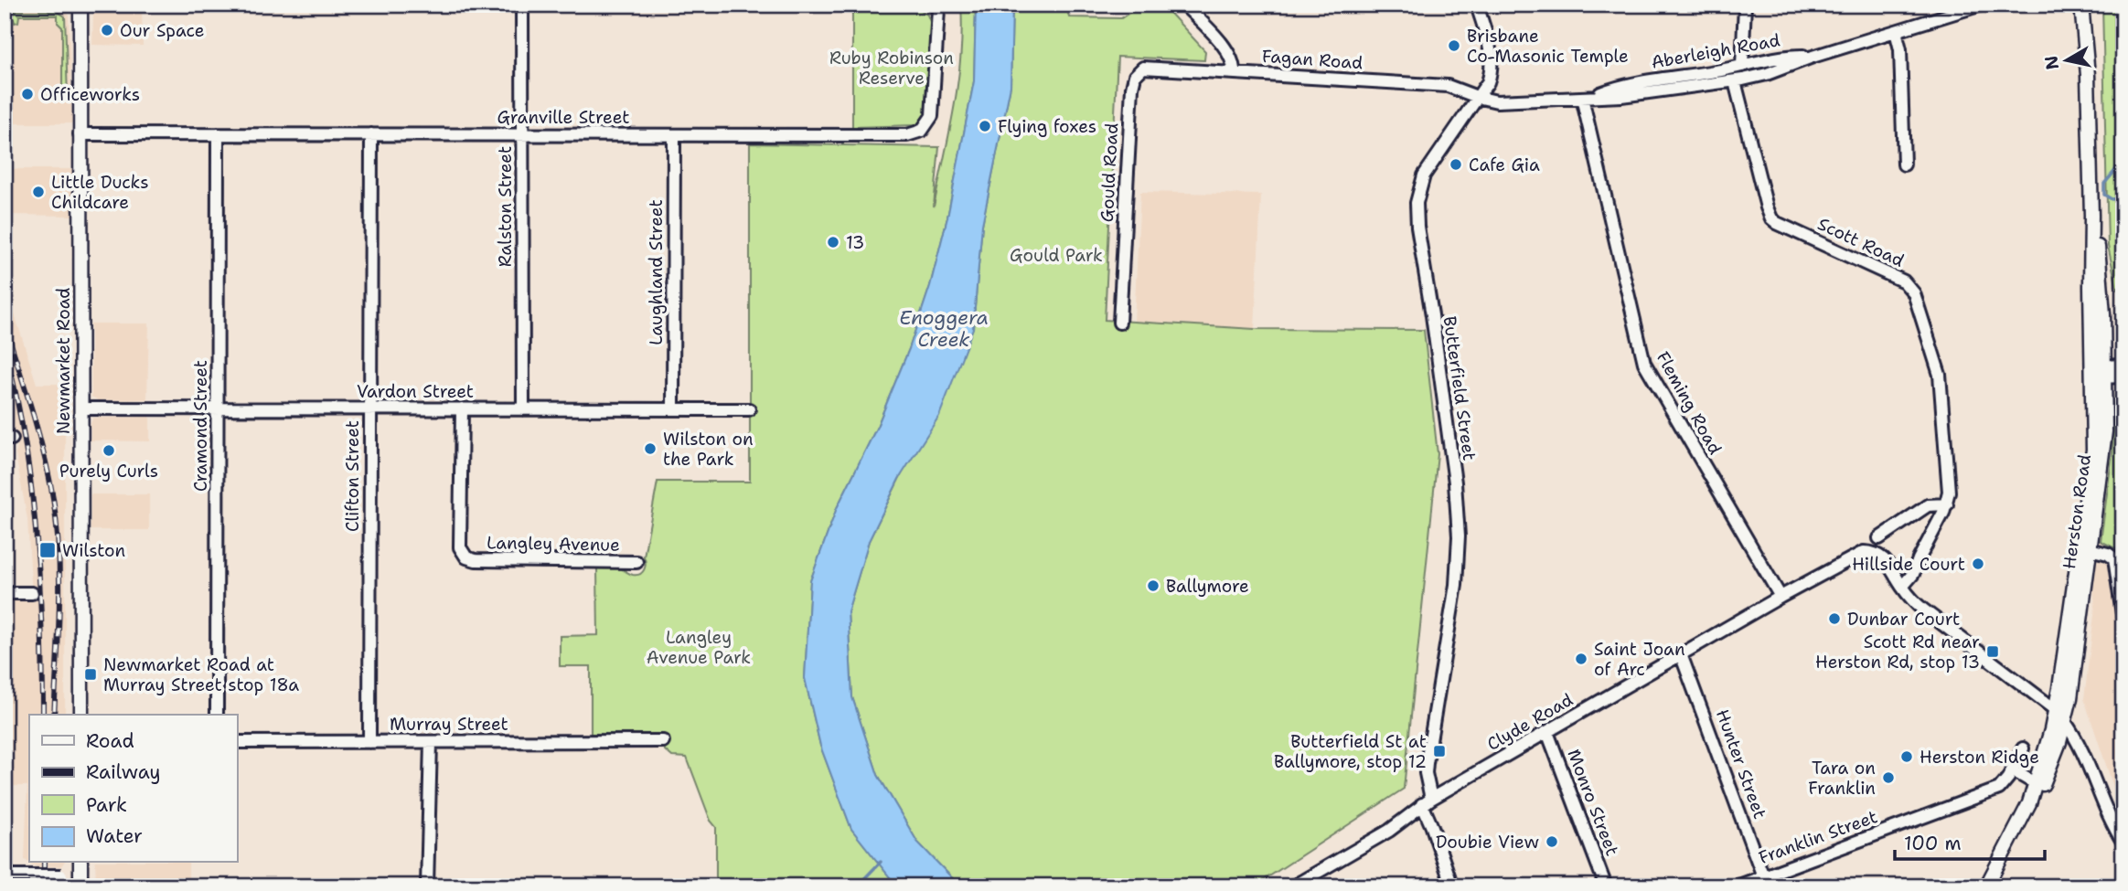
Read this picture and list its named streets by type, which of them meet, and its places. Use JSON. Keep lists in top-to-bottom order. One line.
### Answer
{"streets":{"main road":["Newmarket Road","Herston Road"],"street":["Aberleigh Road","Fagan Road","Granville Street","Gould Road","Ralston Street","Scott Road","Laughland Street","Butterfield Street","Vardon Street","Fleming Road","Cramond Street","Clifton Street","Langley Avenue","Clyde Road","Murray Street","Hunter Street","Monro Street","Franklin Street"]},"crossings":[["Aberleigh Road","Fagan Road"],["Aberleigh Road","Scott Road"],["Aberleigh Road","Butterfield Street"],["Aberleigh Road","Fleming Road"],["Fagan Road","Gould Road"],["Fagan Road","Butterfield Street"],["Granville Street","Ralston Street"],["Granville Street","Laughland Street"],["Granville Street","Newmarket Road"],["Granville Street","Cramond Street"],["Granville Street","Clifton Street"],["Ralston Street","Vardon Street"],["Laughland Street","Vardon Street"],["Newmarket Road","Vardon Street"],["Butterfield Street","Clyde Road"],["Vardon Street","Cramond Street"],["Vardon Street","Clifton Street"],["Vardon Street","Langley Avenue"],["Fleming Road","Clyde Road"],["Clifton Street","Murray Street"],["Clyde Road","Hunter Street"],["Clyde Road","Monro Street"],["Hunter Street","Franklin Street"]],"water":["Enoggera Creek"],"parks":["Ruby Robinson Reserve","Gould Park","Langley Avenue Park"],"places":{"other":["Our Space","Brisbane Co-Masonic Temple","Officeworks","Flying foxes","Cafe Gia","Little Ducks Childcare","13","Wilston on the Park","Purely Curls","Hillside Court","Ballymore","Dunbar Court","Saint Joan of Arc","Herston Ridge","Tara on Franklin","Doubie View"],"transit":["Wilston","Scott Rd near Herston Rd, stop 13","Newmarket Road at Murray Street stop 18a","Butterfield St at Ballymore, stop 12"]},"legend":["Road","Railway","Park","Water"],"scale_bar":"100 m","north":"left"}
